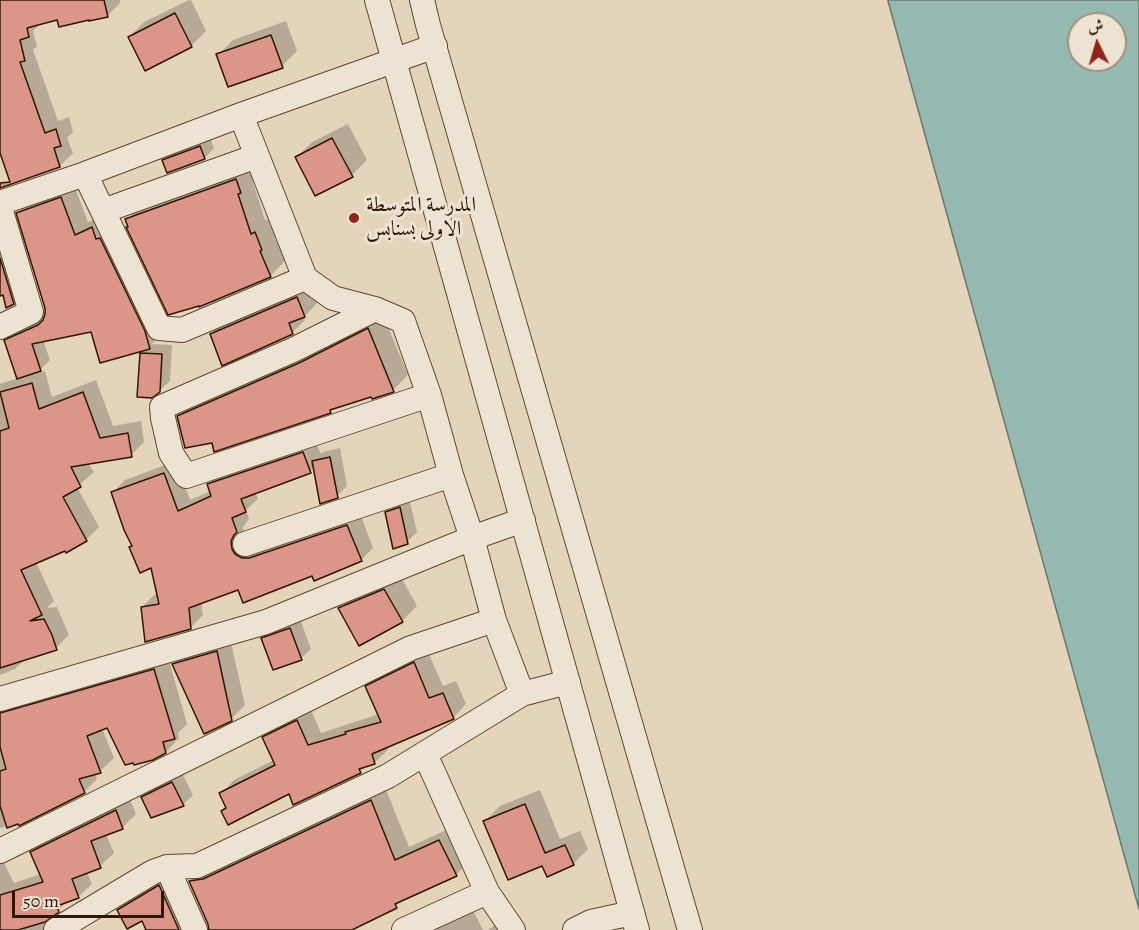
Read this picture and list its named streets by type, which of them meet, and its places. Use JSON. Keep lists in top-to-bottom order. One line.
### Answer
{"places":["المدرسة المتوسطة الاولى بسنابس"],"scale_bar":"50 m","north":"top"}
